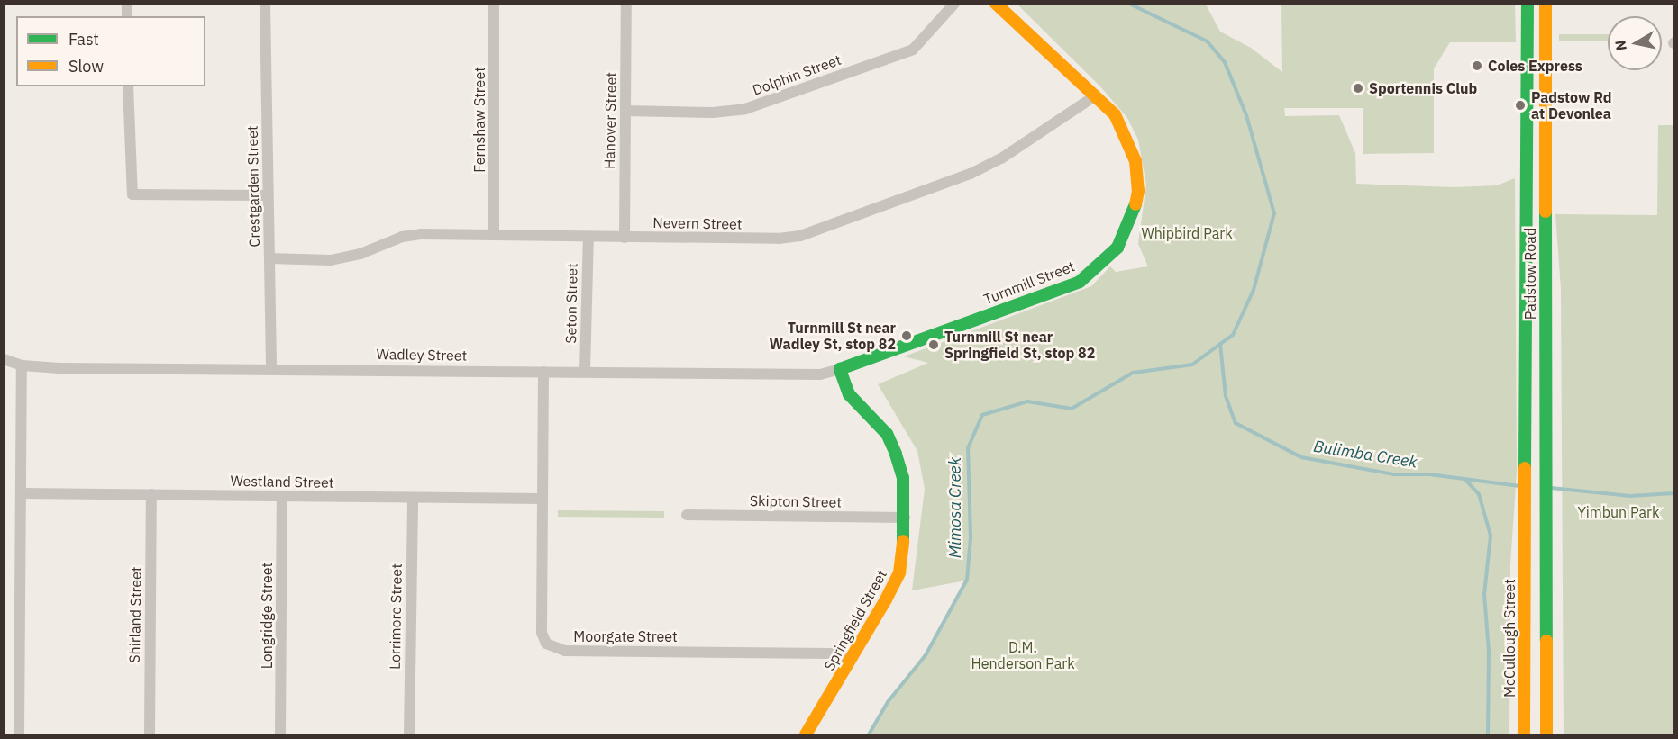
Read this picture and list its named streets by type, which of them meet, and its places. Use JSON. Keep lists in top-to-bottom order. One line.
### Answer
{"streets":{"main road":["Padstow Road","Turnmill Street","Springfield Street","McCullough Street"],"street":["Dolphin Street","Fernshaw Street","Hanover Street","Crestgarden Street","Nevern Street","Seton Street","Wadley Street","Westland Street","Skipton Street","Shirland Street","Longridge Street","Lorrimore Street","Moorgate Street"]},"crossings":[["Dolphin Street","Hanover Street"],["Fernshaw Street","Nevern Street"],["Hanover Street","Nevern Street"],["Crestgarden Street","Nevern Street"],["Crestgarden Street","Wadley Street"],["Nevern Street","Turnmill Street"],["Nevern Street","Seton Street"],["Padstow Road","McCullough Street"],["Turnmill Street","Wadley Street"],["Turnmill Street","Springfield Street"],["Seton Street","Wadley Street"],["Wadley Street","Springfield Street"],["Wadley Street","Moorgate Street"],["Westland Street","Shirland Street"],["Westland Street","Longridge Street"],["Westland Street","Lorrimore Street"],["Westland Street","Moorgate Street"],["Skipton Street","Springfield Street"],["Springfield Street","Moorgate Street"]],"water":["Bulimba Creek","Mimosa Creek"],"parks":["Whipbird Park","Yimbun Park","D.M. Henderson Park"],"places":["Coles Express","Sportennis Club","Padstow Rd at Devonlea","Turnmill St near Wadley St, stop 82","Turnmill St near Springfield St, stop 82"],"legend":["Fast","Slow"],"north":"left"}
